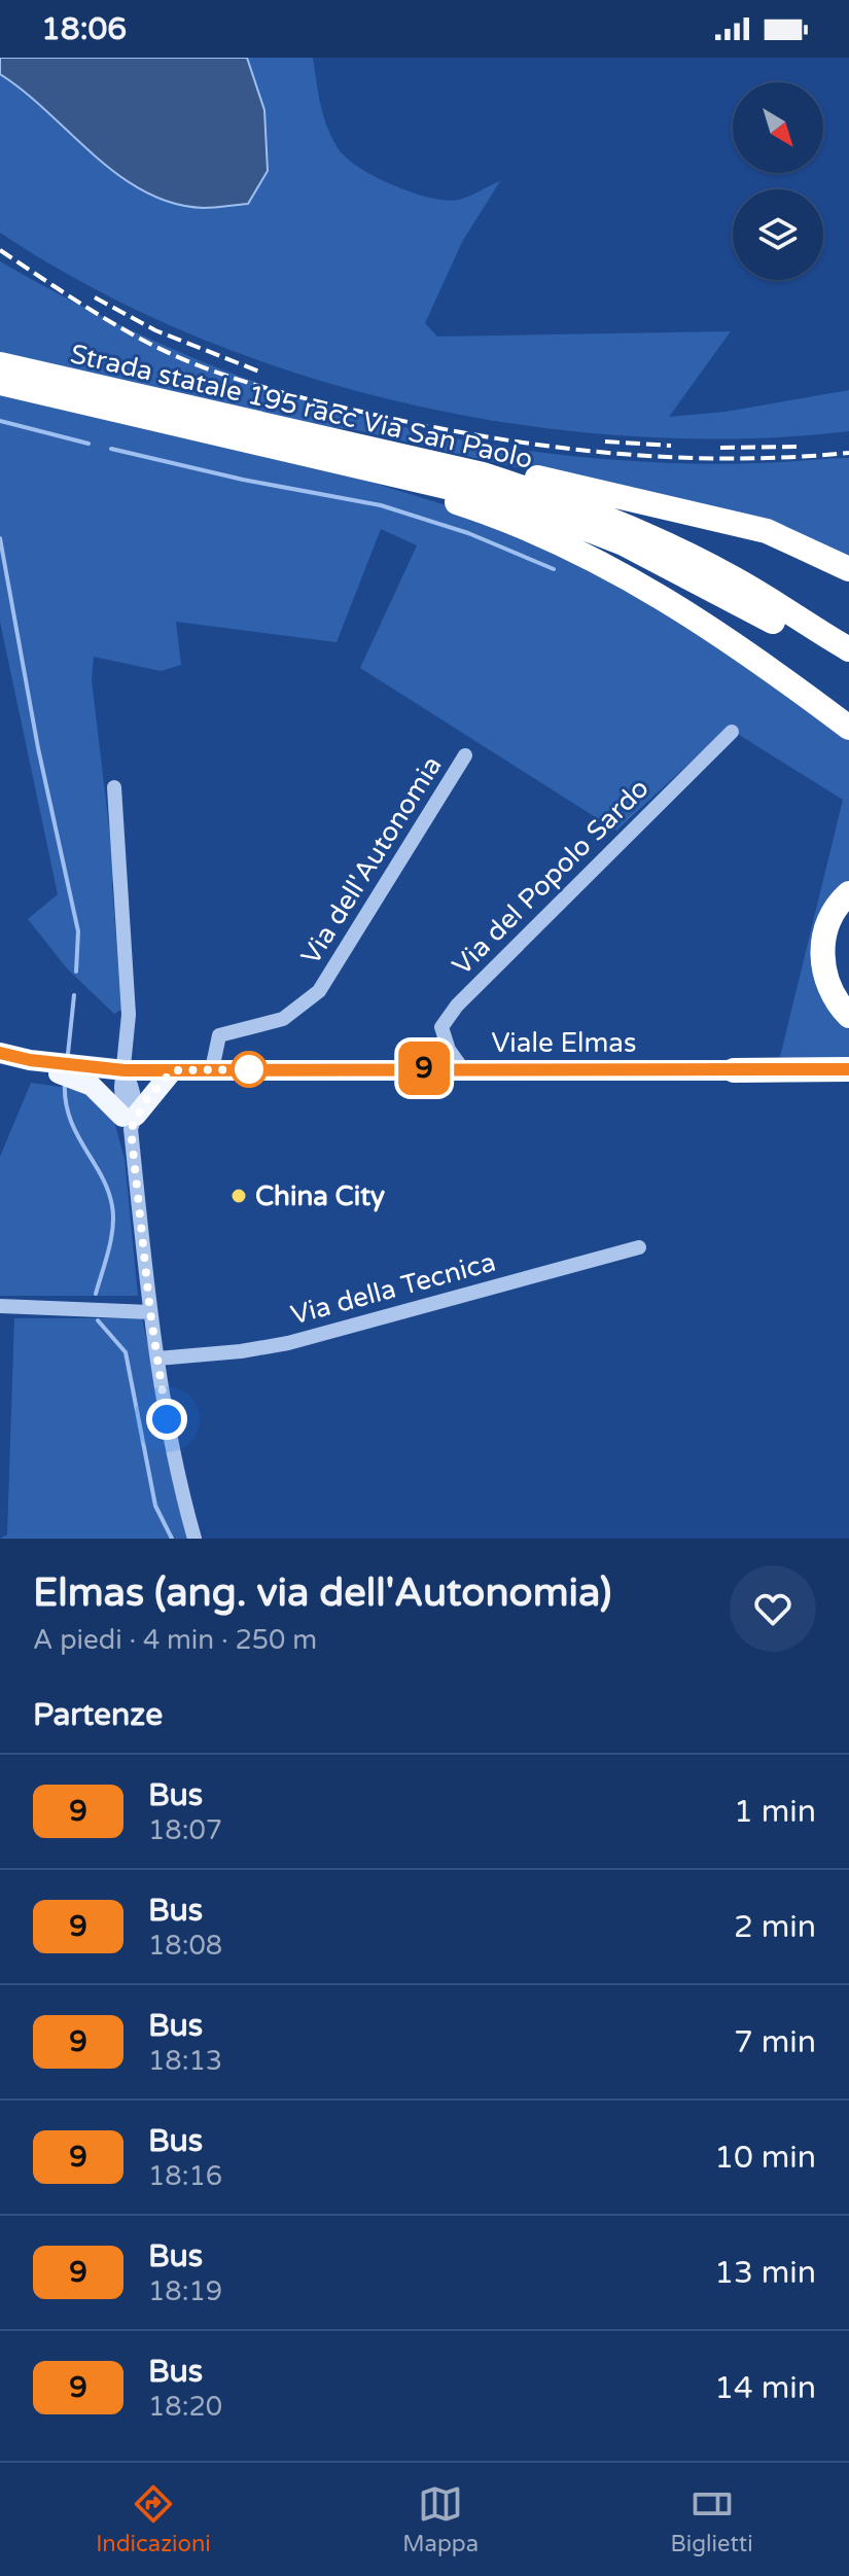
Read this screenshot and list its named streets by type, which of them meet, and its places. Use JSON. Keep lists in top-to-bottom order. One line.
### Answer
{"streets":{"highway":["Strada statale 195 racc Via San Paolo"],"main road":["Viale Elmas"],"street":["Via dell'Autonomia","Via del Popolo Sardo","Via della Tecnica"]},"crossings":[["Via dell'Autonomia","Viale Elmas"],["Via del Popolo Sardo","Viale Elmas"]],"places":["China City"],"lines":["bus line 9"],"north":"bottom right","page":{"status":"18:06","on_map":"9","heading":[["Elmas (ang. via dell'Autonomia)","A piedi · 4 min · 250 m"],"Partenze"],"list":[{"mark":"9","name":"Bus","note":"18:07","value":"1 min"},{"mark":"9","name":"Bus","note":"18:08","value":"2 min"},{"mark":"9","name":"Bus","note":"18:13","value":"7 min"},{"mark":"9","name":"Bus","note":"18:16","value":"10 min"},{"mark":"9","name":"Bus","note":"18:19","value":"13 min"},{"mark":"9","name":"Bus","note":"18:20","value":"14 min"}],"tabs":["Indicazioni","Mappa","Biglietti"]}}
